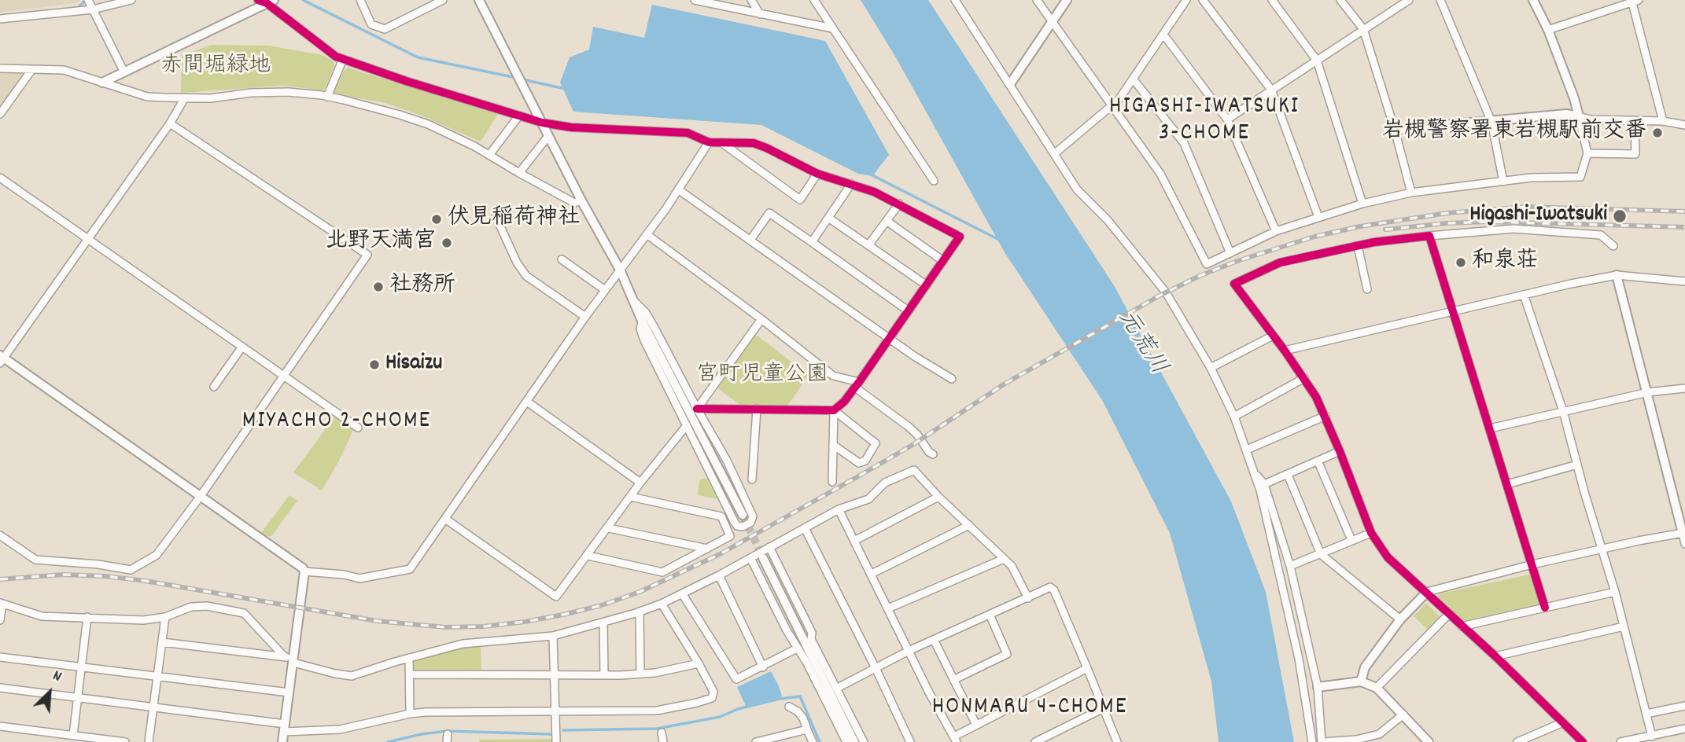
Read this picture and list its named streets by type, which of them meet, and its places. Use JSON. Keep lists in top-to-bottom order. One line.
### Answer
{"districts":["HIGASHI-IWATSUKI 3-CHOME","MIYACHO 2-CHOME","HONMARU 4-CHOME"],"water":["元荒川"],"parks":["赤間堀緑地","宮町児童公園"],"places":["岩槻警察署東岩槻駅前交番","Higashi-Iwatsuki","伏見稲荷神社","北野天満宮","和泉荘","社務所","Hisaizu"],"north":"top right"}
